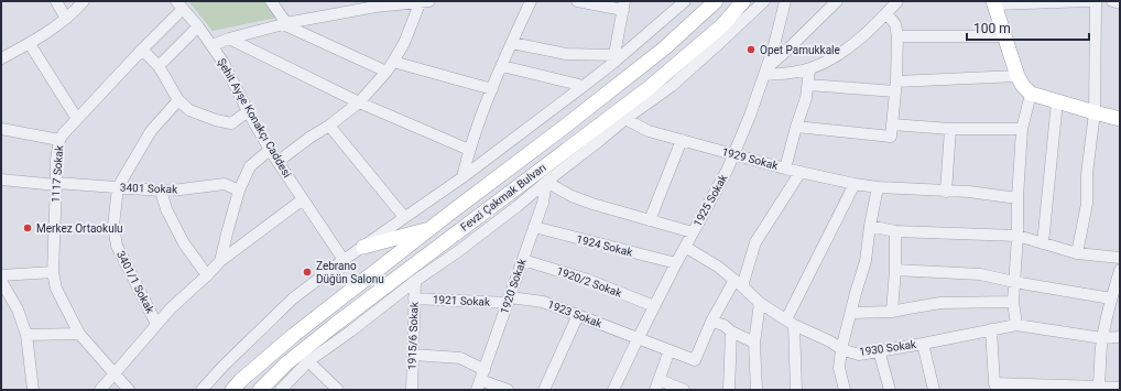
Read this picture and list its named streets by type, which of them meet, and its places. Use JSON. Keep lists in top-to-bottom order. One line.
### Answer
{"streets":{"main road":["Fevzi Çakmak Bulvarı"],"street":["Şehit Ayşe Konakçı Caddesi","1929 Sokak","1117 Sokak","3401 Sokak","1925 Sokak","1924 Sokak","3401/1 Sokak","1920/2 Sokak","1920 Sokak","1921 Sokak","1923 Sokak","1915/6 Sokak","1930 Sokak"]},"crossings":[["Şehit Ayşe Konakçı Caddesi","1117 Sokak"],["1929 Sokak","1925 Sokak"],["1117 Sokak","3401 Sokak"],["3401 Sokak","3401/1 Sokak"],["1925 Sokak","1924 Sokak"],["1925 Sokak","1920/2 Sokak"],["1925 Sokak","1923 Sokak"],["1925 Sokak","1930 Sokak"],["1924 Sokak","1920 Sokak"],["1920/2 Sokak","1920 Sokak"],["1920 Sokak","1921 Sokak"],["1920 Sokak","1923 Sokak"],["1921 Sokak","1923 Sokak"],["1921 Sokak","1915/6 Sokak"]],"places":["Opet Pamukkale","Merkez Ortaokulu","Zebrano Düğün Salonu"],"scale_bar":"100 m"}
